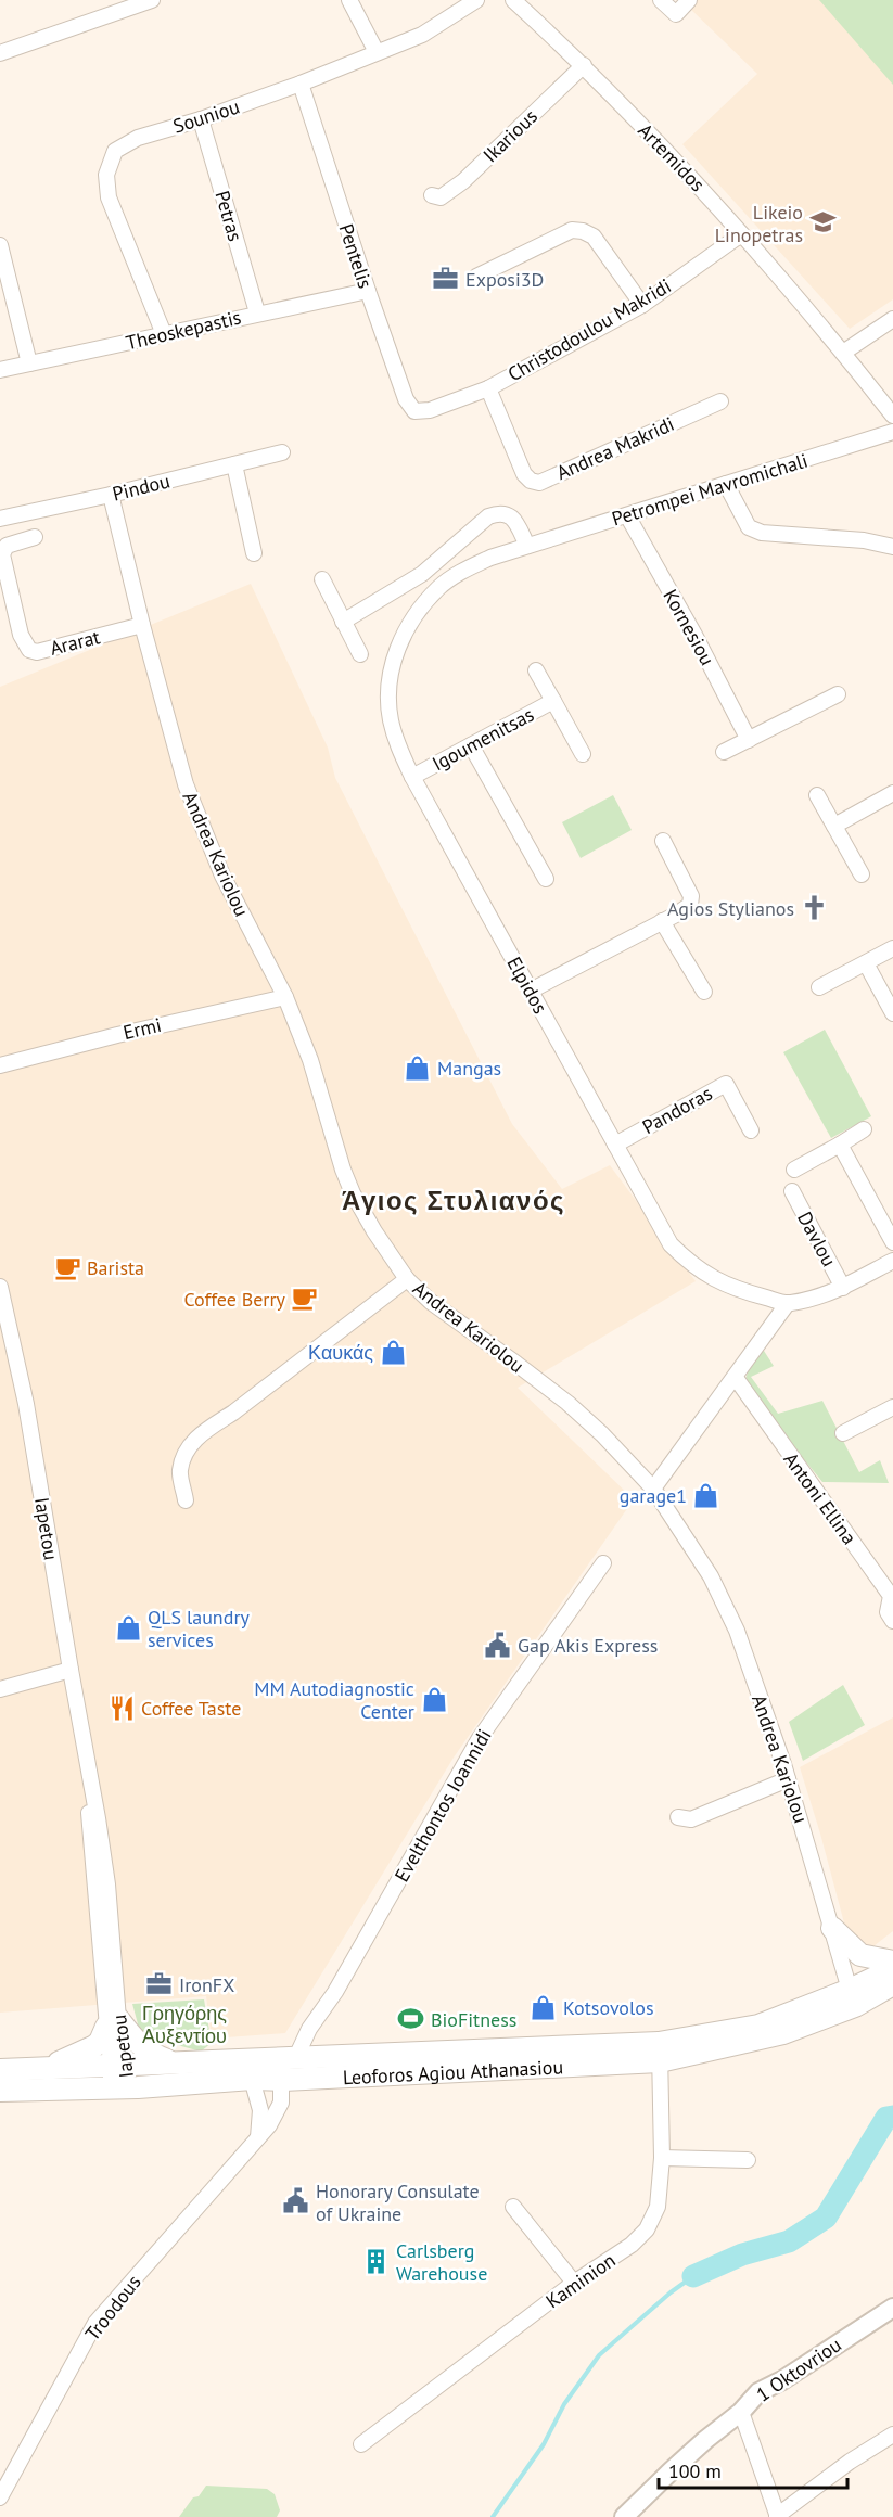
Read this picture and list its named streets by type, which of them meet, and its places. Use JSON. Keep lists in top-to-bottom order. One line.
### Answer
{"streets":{"main road":["Leoforos Agiou Athanasiou"],"street":["Souniou","Ikarious","Artemidos","Petras","Pentelis","Theoskepastis","Christodoulou Makridi","Andrea Makridi","Pindou","Petrompei Mavromichali","Kornesiou","Ararat","Igoumenitsas","Andrea Kariolou","Elpidos","Ermi","Pandoras","Davlou","Antoni Ellina","Iapetou","Evelthontos Ioannidi","Kaminion","Troodous","1 Oktovriou"]},"crossings":[["Souniou","Petras"],["Souniou","Pentelis"],["Souniou","Theoskepastis"],["Ikarious","Artemidos"],["Artemidos","Christodoulou Makridi"],["Petras","Theoskepastis"],["Pentelis","Theoskepastis"],["Pentelis","Christodoulou Makridi"],["Christodoulou Makridi","Andrea Makridi"],["Pindou","Andrea Kariolou"],["Petrompei Mavromichali","Kornesiou"],["Petrompei Mavromichali","Elpidos"],["Ararat","Andrea Kariolou"],["Igoumenitsas","Elpidos"],["Andrea Kariolou","Ermi"],["Andrea Kariolou","Leoforos Agiou Athanasiou"],["Elpidos","Pandoras"],["Elpidos","Davlou"],["Iapetou","Leoforos Agiou Athanasiou"],["Evelthontos Ioannidi","Leoforos Agiou Athanasiou"],["Evelthontos Ioannidi","Troodous"],["Leoforos Agiou Athanasiou","Kaminion"],["Leoforos Agiou Athanasiou","Troodous"]],"districts":["Άγιος Στυλιανός"],"parks":["Γρηγόρης Αυξεντίου"],"places":{"school or university":["Likeio Linopetras"],"office":["Exposi3D","IronFX"],"church":["Agios Stylianos"],"shop":["Mangas","Καυκάς","garage1","QLS laundry services","MM Autodiagnostic Center","Kotsovolos"],"cafe":["Barista","Coffee Berry"],"public building":["Gap Akis Express","Honorary Consulate of Ukraine"],"restaurant":["Coffee Taste"],"sports":["BioFitness"],"building":["Carlsberg Warehouse"]},"scale_bar":"100 m"}
